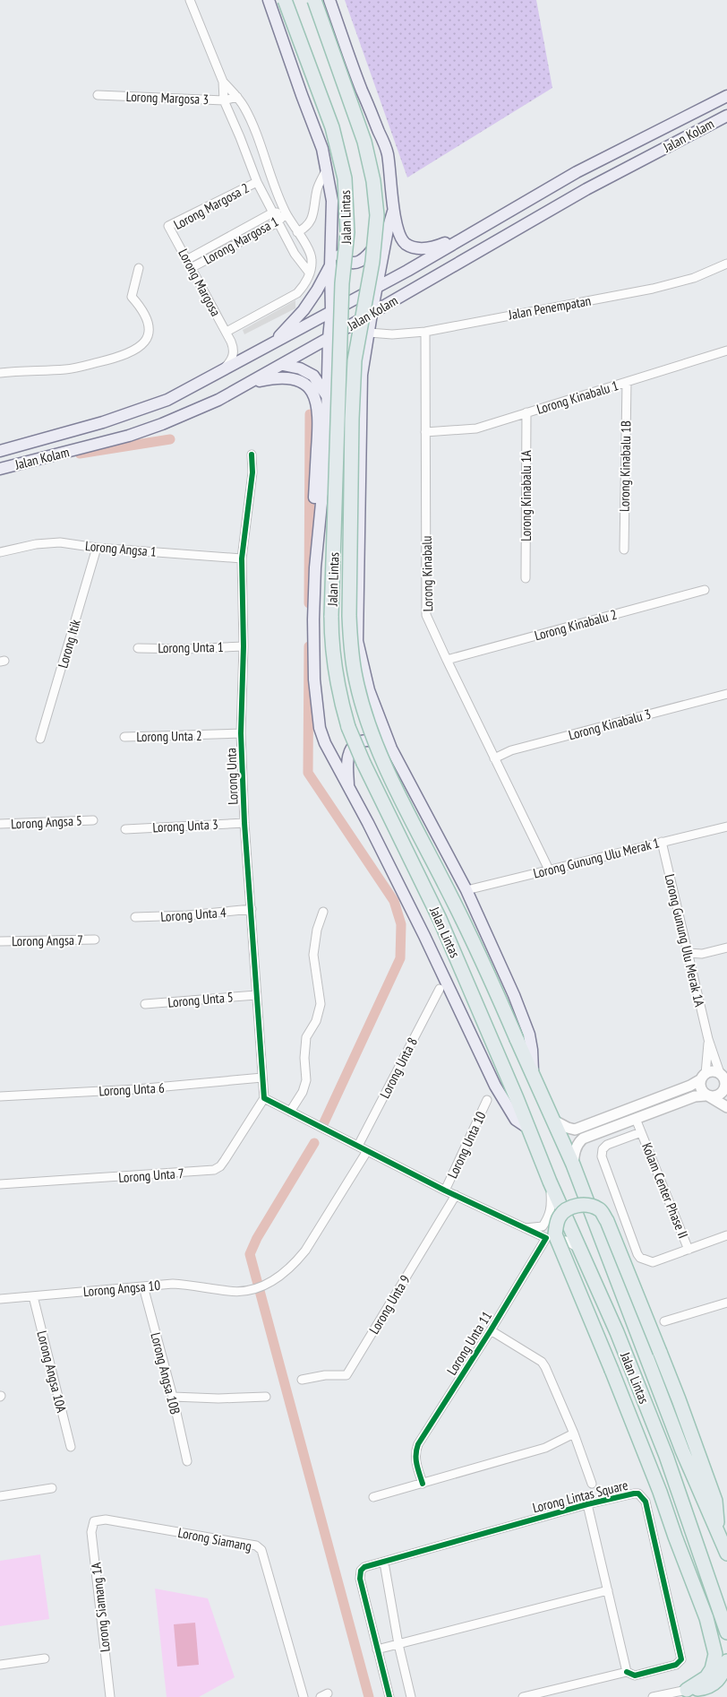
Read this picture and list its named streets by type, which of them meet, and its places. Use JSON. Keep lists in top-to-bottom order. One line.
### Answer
{"streets":{"highway":["Jalan Lintas"],"main road":["Jalan Kolam"],"street":["Lorong Margosa 3","Lorong Margosa 2","Lorong Margosa 1","Lorong Margosa","Jalan Penempatan","Lorong Kinabalu 1","Lorong Kinabalu 1B","Lorong Kinabalu 1A","Lorong Angsa 1","Lorong Kinabalu","Lorong Kinabalu 2","Lorong Itik","Lorong Unta 1","Lorong Kinabalu 3","Lorong Unta 2","Lorong Unta","Lorong Angsa 5","Lorong Unta 3","Lorong Gunung Ulu Merak 1","Lorong Unta 4","Lorong Angsa 7","Lorong Gunung Ulu Merak 1A","Lorong Unta 5","Lorong Unta 8","Lorong Unta 6","Lorong Unta 10","Lorong Unta 7","Kolam Center Phase II","Lorong Angsa 10","Lorong Unta 9","Lorong Unta 11","Lorong Angsa 10A","Lorong Angsa 10B","Lorong Lintas Square","Lorong Siamang","Lorong Siamang 1A"]},"crossings":[["Jalan Kolam","Jalan Lintas"],["Jalan Kolam","Lorong Margosa"],["Lorong Margosa 2","Lorong Margosa"],["Jalan Lintas","Jalan Penempatan"],["Jalan Lintas","Lorong Gunung Ulu Merak 1"],["Lorong Margosa 1","Lorong Margosa"],["Jalan Penempatan","Lorong Kinabalu"],["Lorong Kinabalu 1","Lorong Kinabalu 1B"],["Lorong Kinabalu 1","Lorong Kinabalu 1A"],["Lorong Kinabalu 1","Lorong Kinabalu"],["Lorong Angsa 1","Lorong Itik"],["Lorong Angsa 1","Lorong Unta"],["Lorong Kinabalu","Lorong Kinabalu 2"],["Lorong Kinabalu","Lorong Kinabalu 3"],["Lorong Kinabalu","Lorong Gunung Ulu Merak 1"],["Lorong Unta 1","Lorong Unta"],["Lorong Unta 2","Lorong Unta"],["Lorong Unta","Lorong Unta 3"],["Lorong Unta","Lorong Unta 4"],["Lorong Unta","Lorong Unta 5"],["Lorong Unta","Lorong Unta 6"],["Lorong Unta","Lorong Unta 7"],["Lorong Gunung Ulu Merak 1","Lorong Gunung Ulu Merak 1A"],["Lorong Angsa 10","Lorong Angsa 10A"],["Lorong Angsa 10","Lorong Angsa 10B"],["Lorong Siamang","Lorong Siamang 1A"]]}
